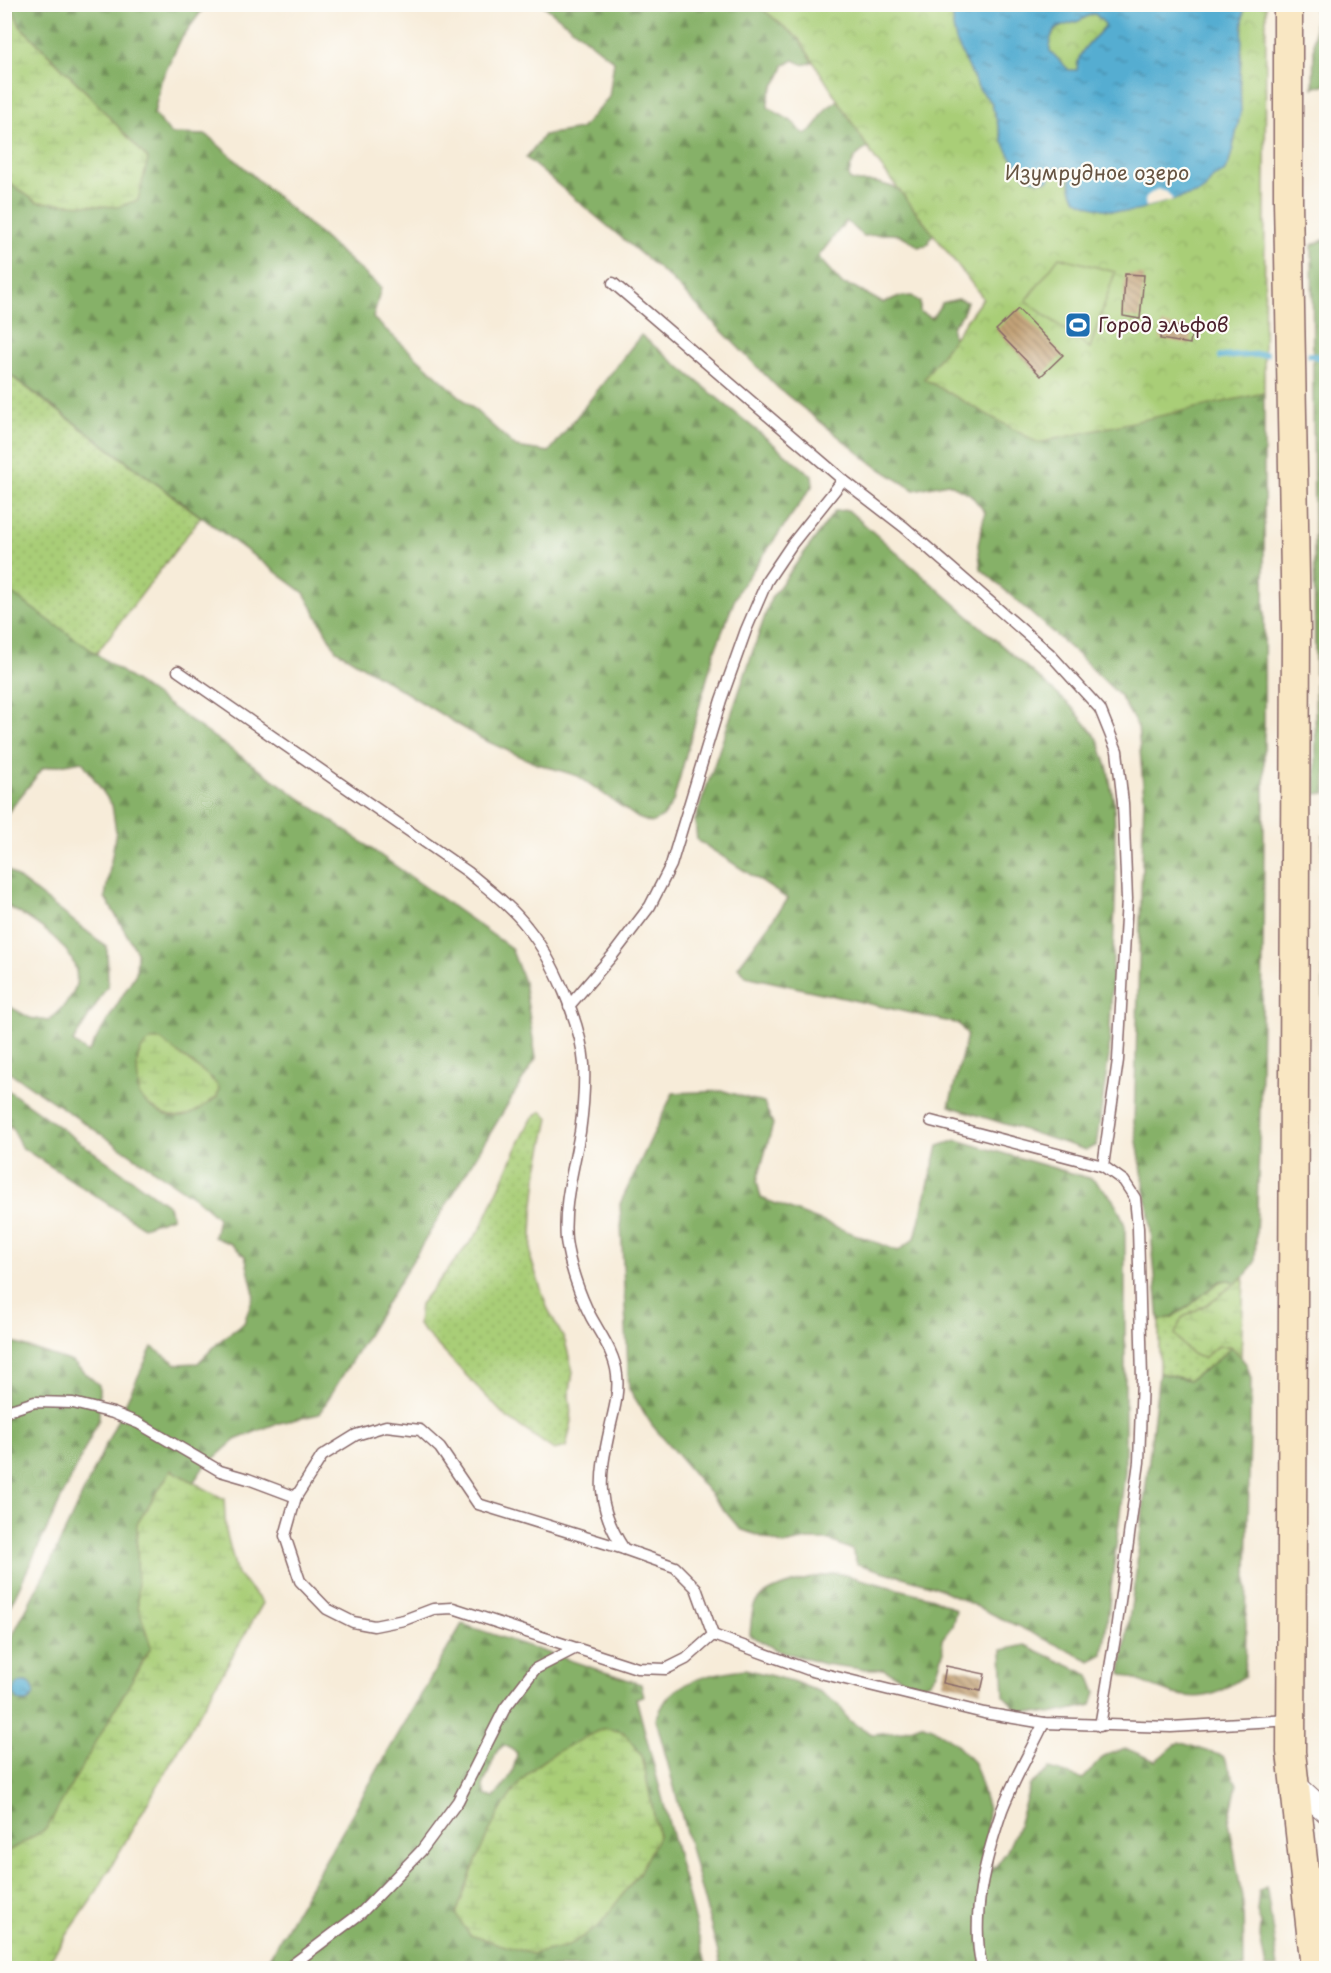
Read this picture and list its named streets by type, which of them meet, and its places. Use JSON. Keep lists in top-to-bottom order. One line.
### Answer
{"parks":["Изумрудное озеро"],"places":{"sports":["Город эльфов"]}}
